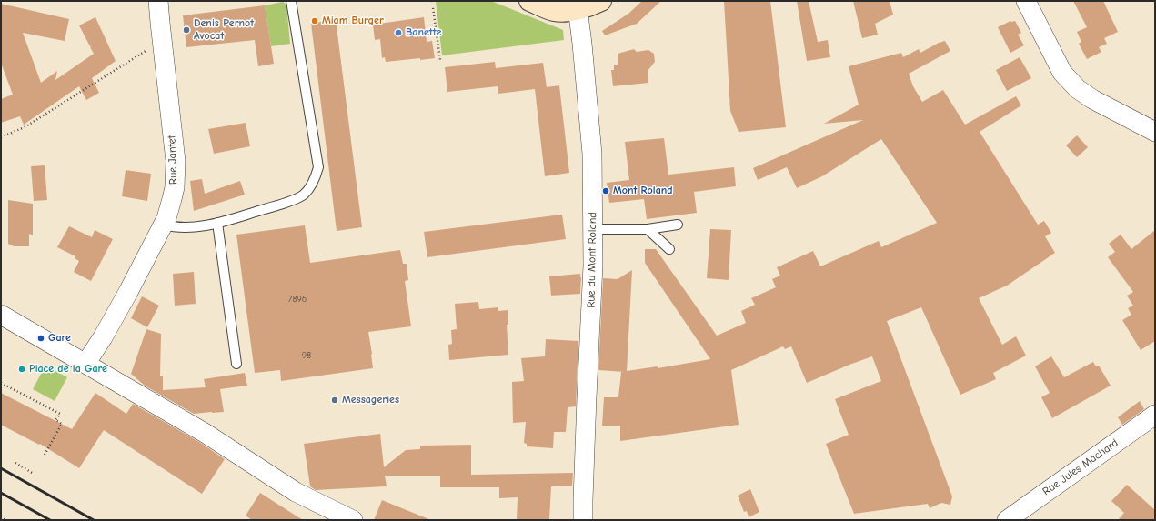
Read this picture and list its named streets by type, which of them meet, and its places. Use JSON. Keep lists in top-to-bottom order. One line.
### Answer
{"streets":{"street":["Rue Jantet","Rue du Mont Roland","Rue Jules Machard"]},"places":["Miam Burger","Denis Pernot Avocat","Banette","Mont Roland","Gare","Place de la Gare","Messageries"],"house_numbers":["7896","98"]}
